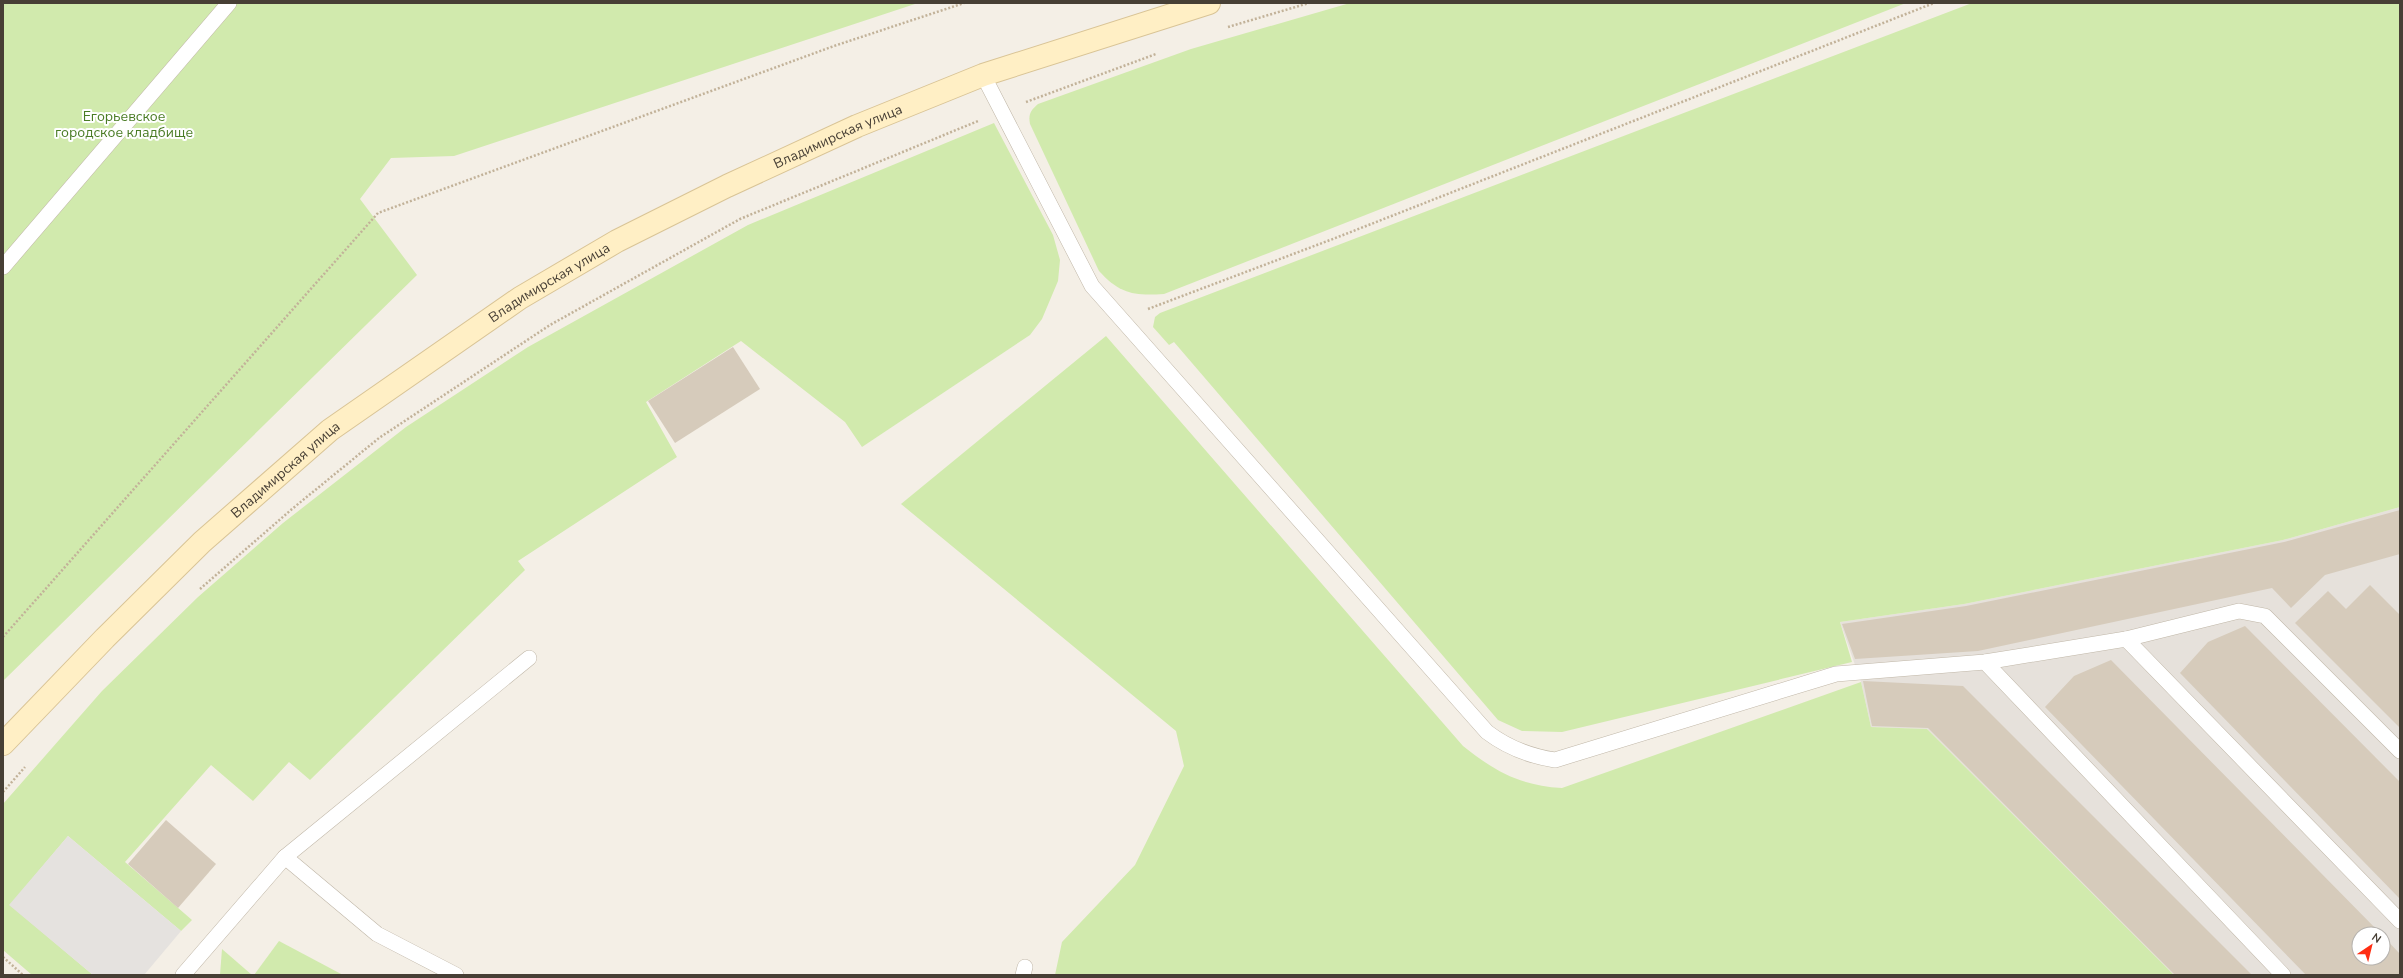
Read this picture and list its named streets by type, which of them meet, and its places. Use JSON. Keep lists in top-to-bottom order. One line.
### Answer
{"streets":{"street":["Владимирская улица"]},"parks":["Егорьевское городское кладбище"],"north":"top right"}
